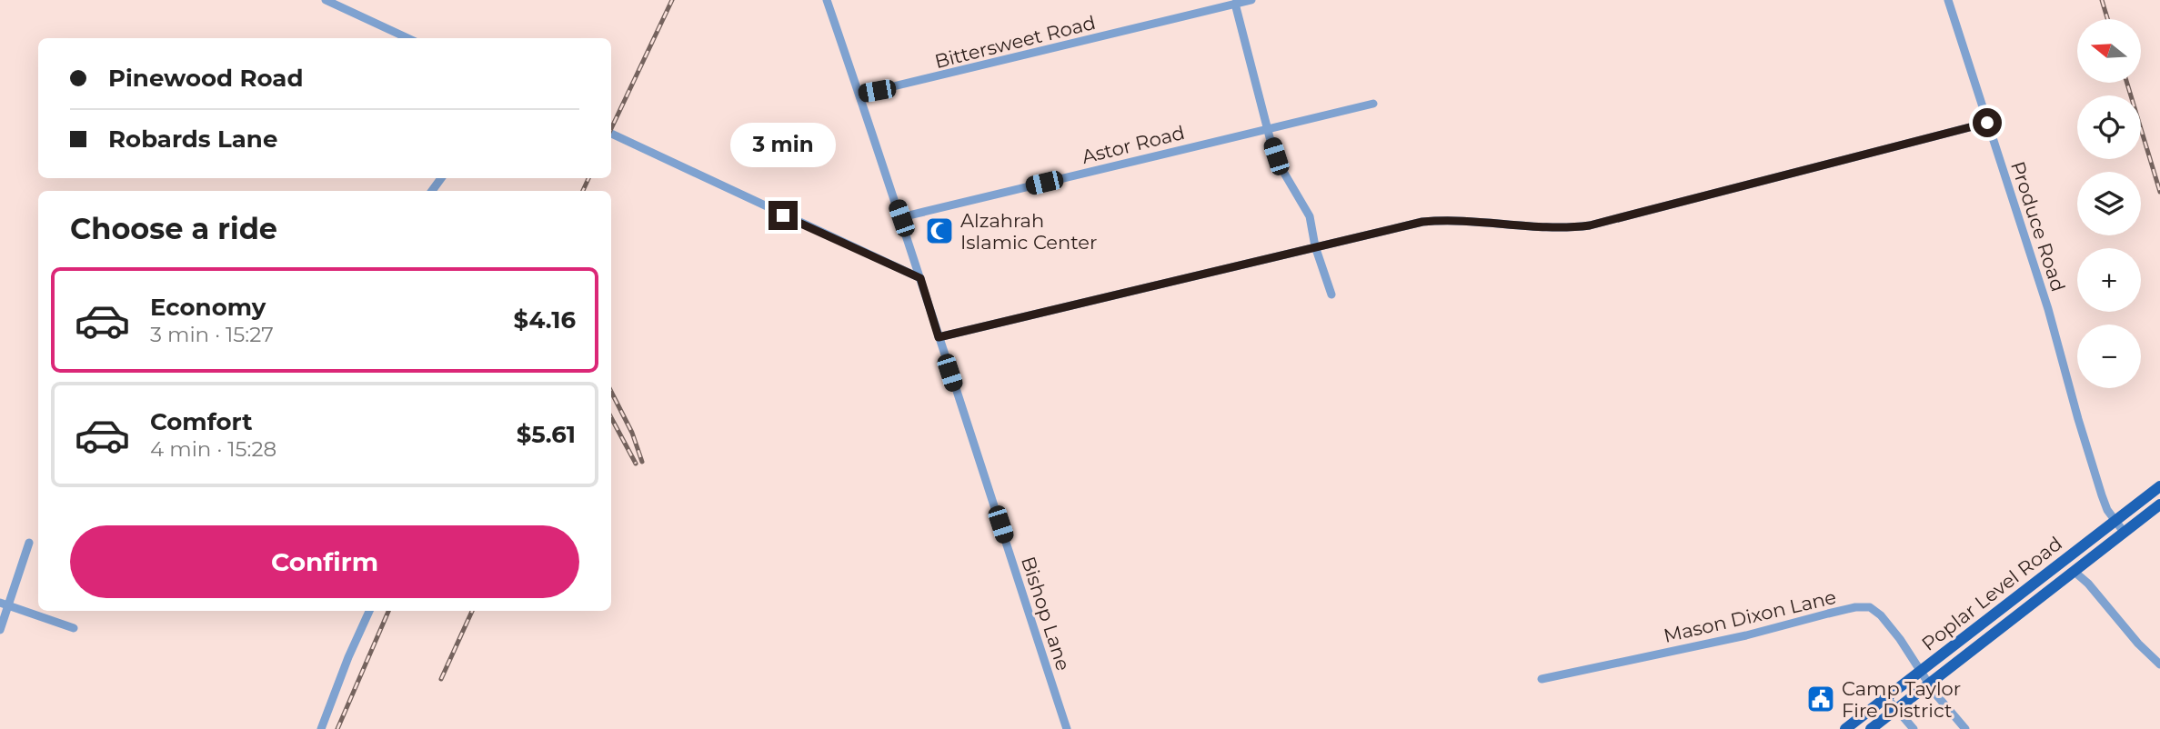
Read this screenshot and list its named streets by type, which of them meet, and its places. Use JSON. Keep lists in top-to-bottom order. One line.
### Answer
{"streets":{"main road":["Poplar Level Road"],"street":["Bittersweet Road","Astor Road","Produce Road","Bishop Lane","Mason Dixon Lane"]},"crossings":[["Bittersweet Road","Bishop Lane"],["Astor Road","Bishop Lane"],["Produce Road","Poplar Level Road"],["Poplar Level Road","Mason Dixon Lane"]],"places":{"mosque":["Alzahrah Islamic Center"],"public building":["Camp Taylor Fire District"]},"north":"left","page":{"map_buttons":["+","−"],"banner":["Pinewood Road","Robards Lane"],"bubble":"3 min","heading":"Choose a ride","list":[{"name":"Economy","note":"3 min · 15:27","value":"$4.16"},{"name":"Comfort","note":"4 min · 15:28","value":"$5.61"}],"buttons":"Confirm"}}
